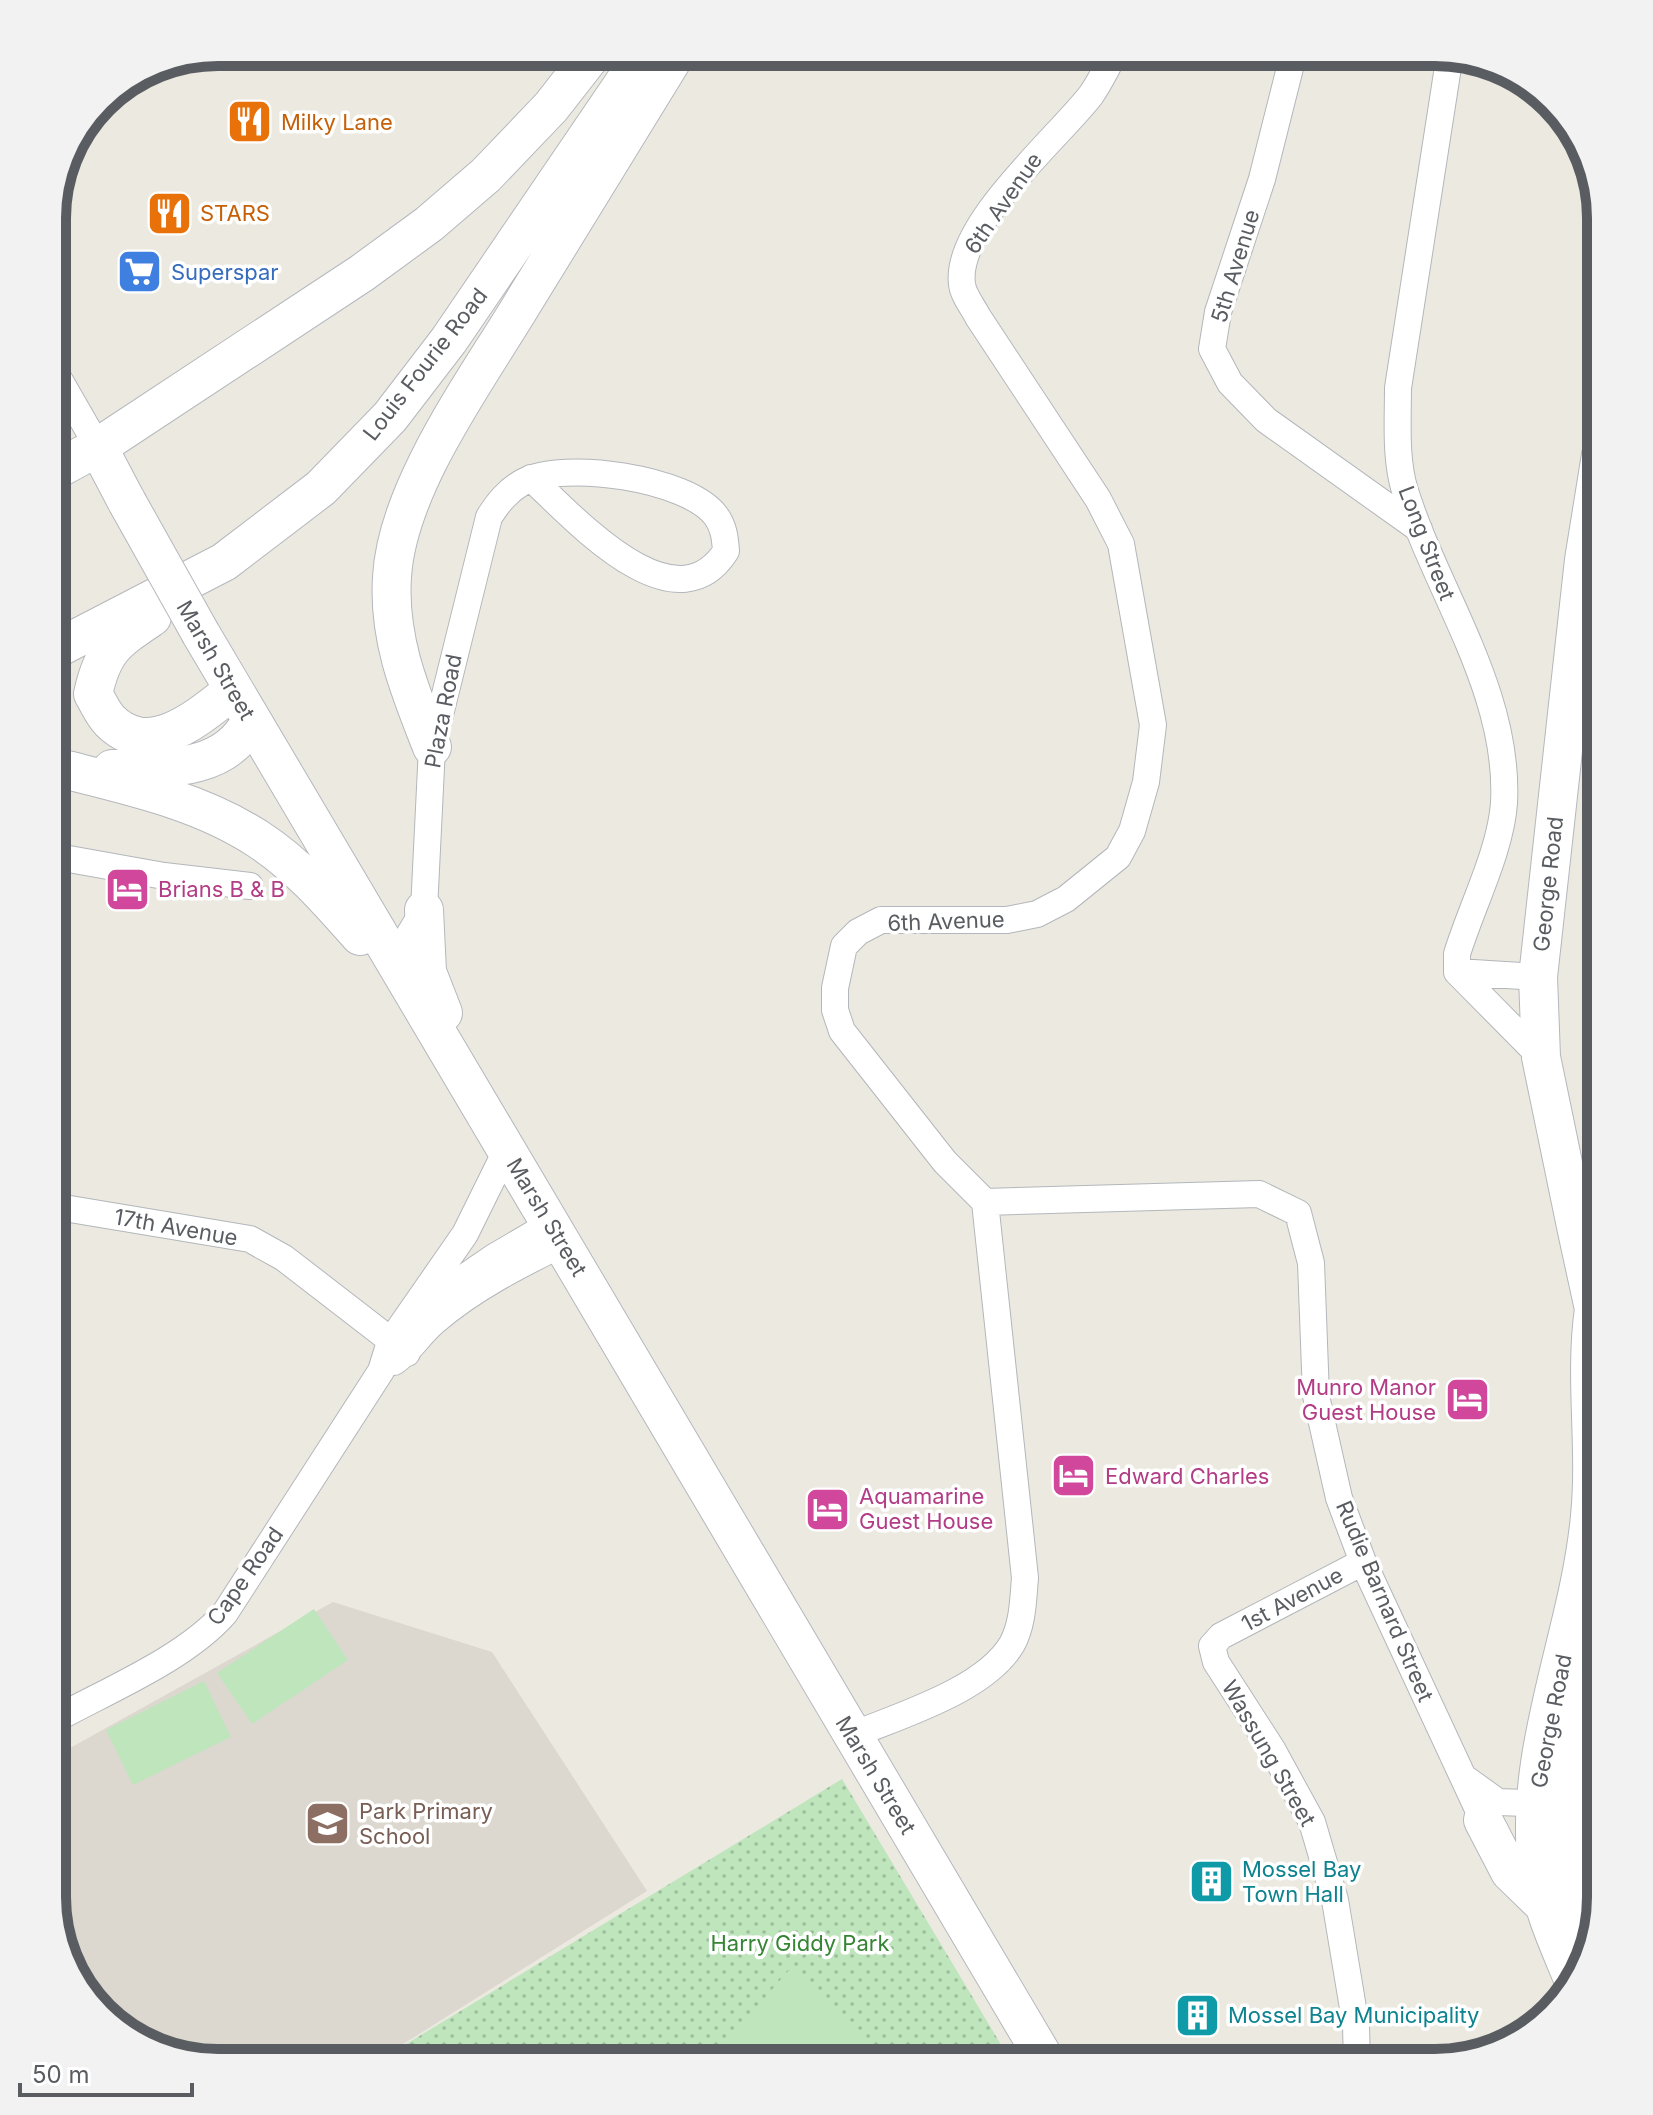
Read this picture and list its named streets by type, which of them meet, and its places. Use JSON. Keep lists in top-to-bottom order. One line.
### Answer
{"streets":{"street":["6th Avenue","5th Avenue","Louis Fourie Road","Long Street","Marsh Street","Plaza Road","George Road","17th Avenue","Cape Road","1st Avenue","Rudie Barnard Street","Wassung Street"]},"crossings":[["6th Avenue","Rudie Barnard Street"],["5th Avenue","Long Street"],["Marsh Street","Plaza Road"],["Marsh Street","Cape Road"],["George Road","Rudie Barnard Street"],["17th Avenue","Cape Road"],["1st Avenue","Rudie Barnard Street"],["1st Avenue","Wassung Street"]],"parks":["Harry Giddy Park"],"places":{"restaurant":["Milky Lane","STARS"],"supermarket":["Superspar"],"hotel":["Brians B & B","Munro Manor Guest House","Edward Charles","Aquamarine Guest House"],"school or university":["Park Primary School"],"building":["Mossel Bay Town Hall","Mossel Bay Municipality"]},"scale_bar":"50 m"}
